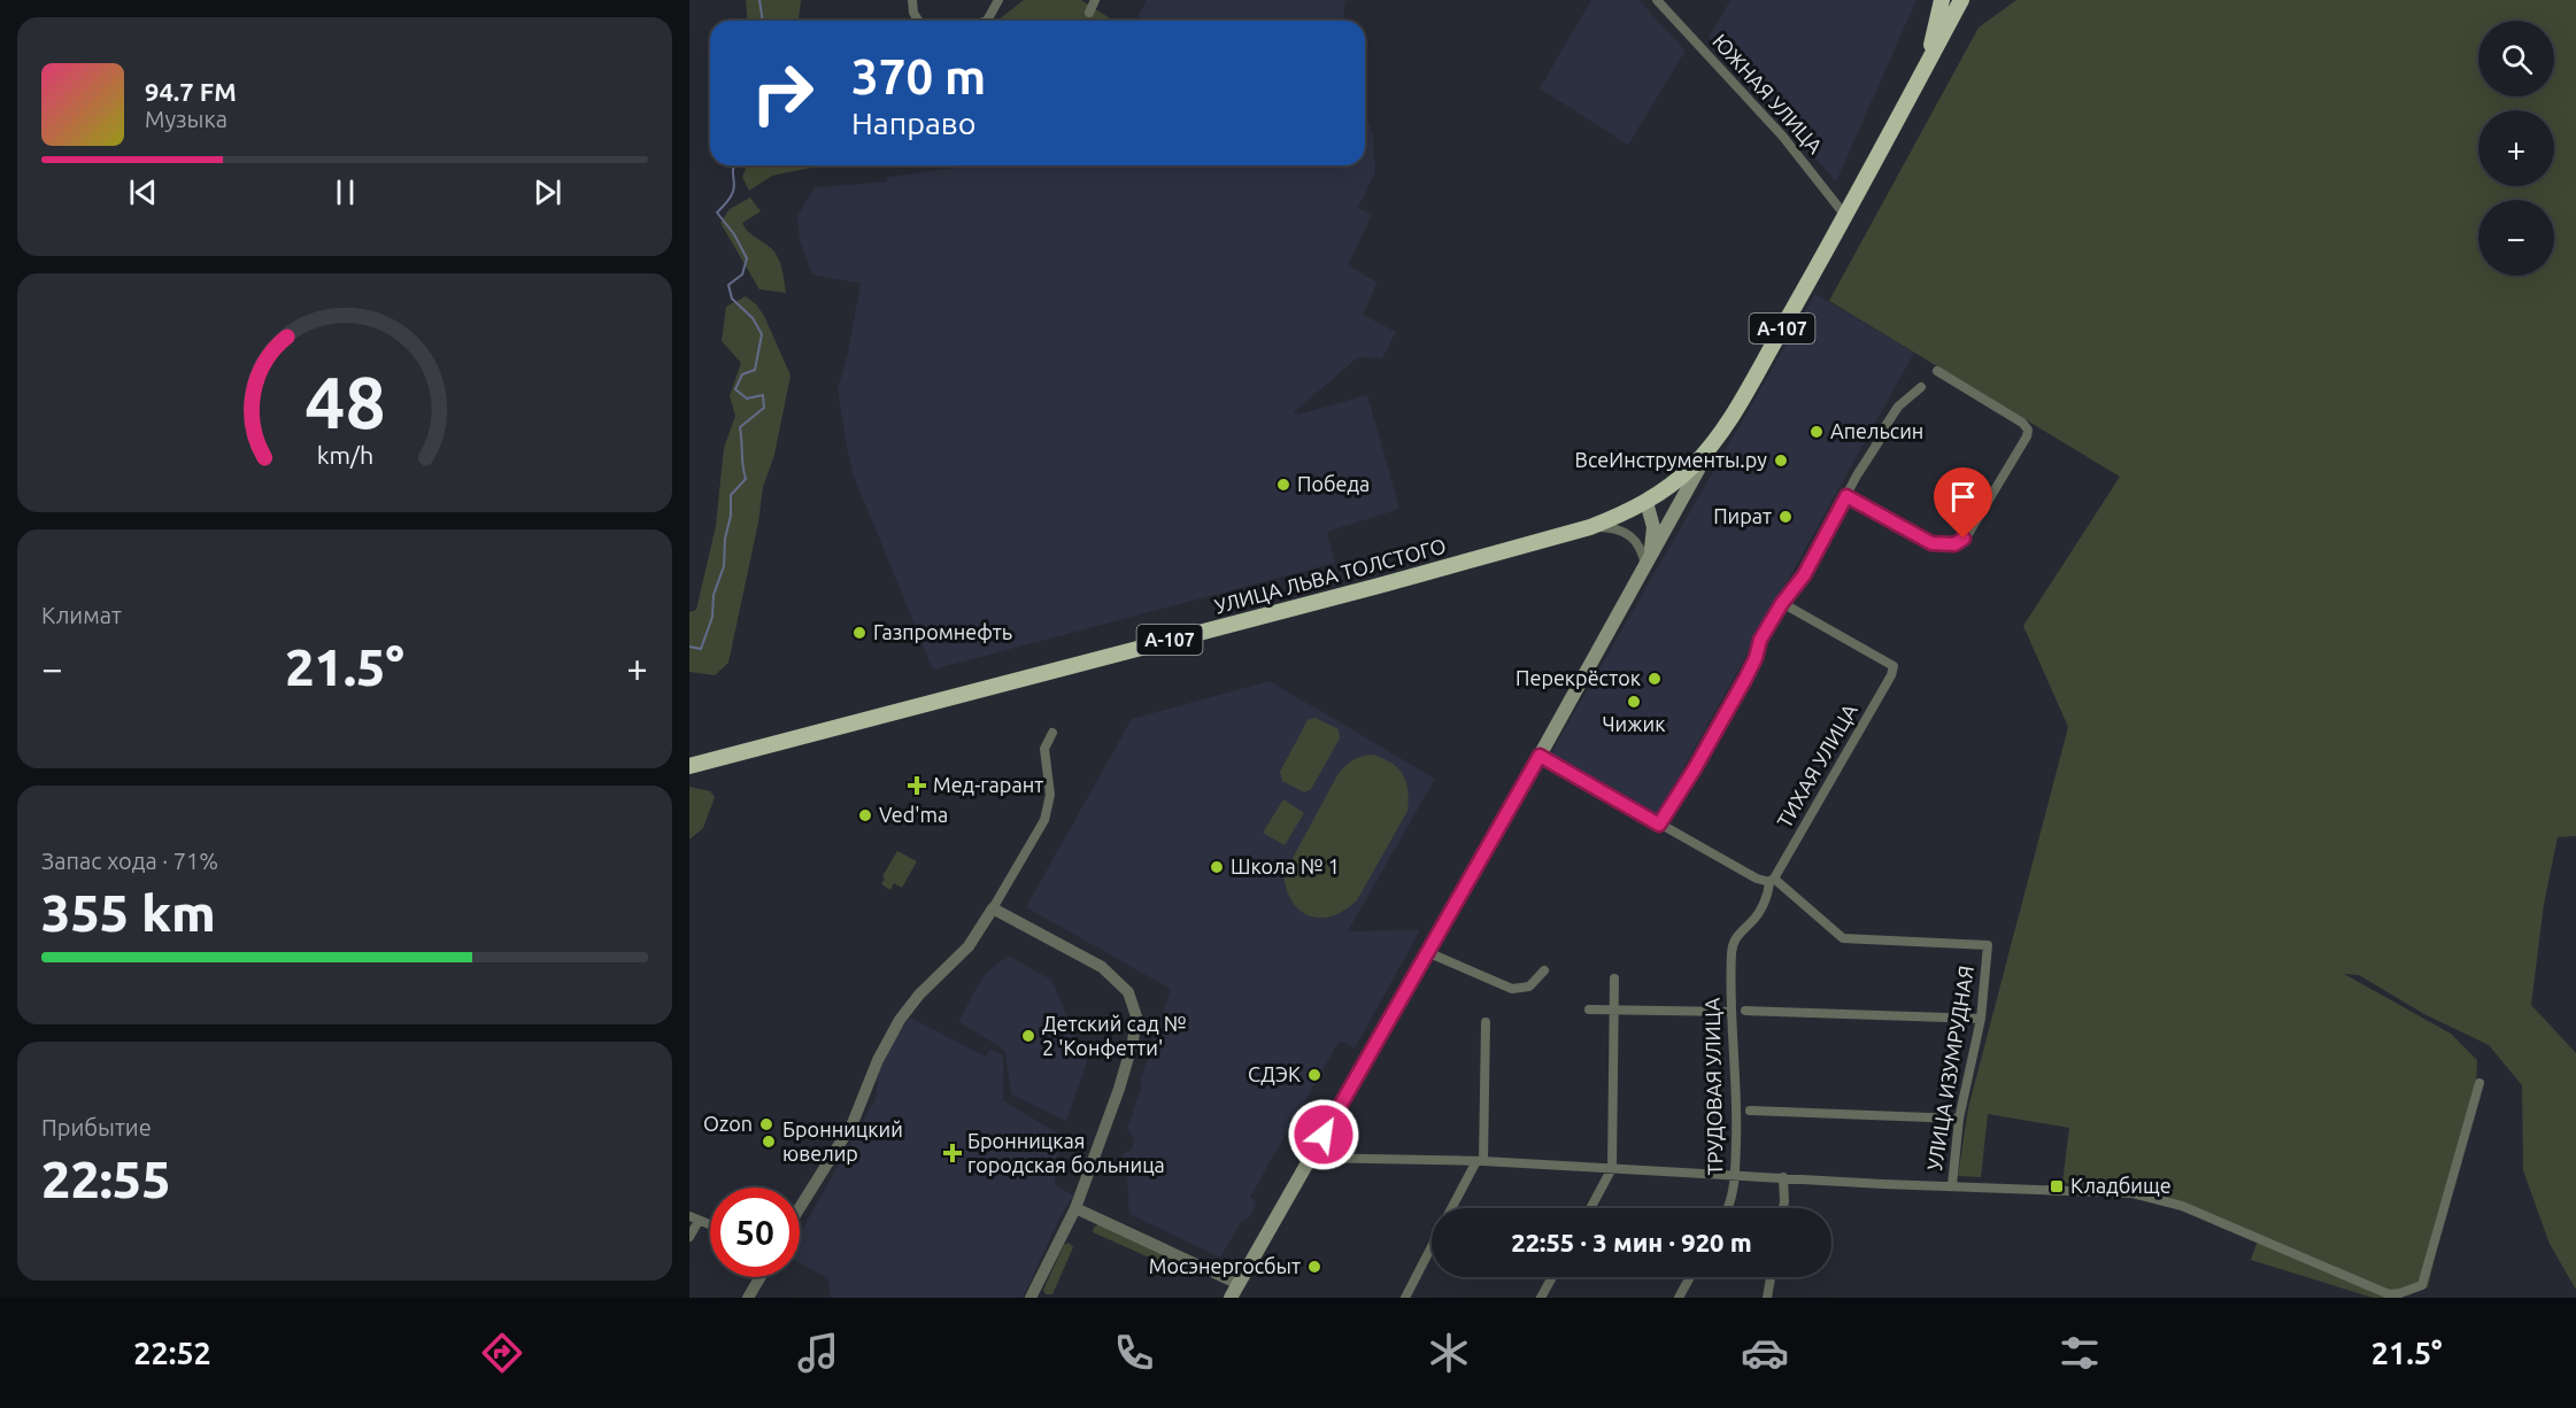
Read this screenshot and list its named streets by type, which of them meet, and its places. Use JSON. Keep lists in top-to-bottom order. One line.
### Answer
{"streets":{"highway":["А-107","УЛИЦА ЛЬВА ТОЛСТОГО"],"street":["ЮЖНАЯ УЛИЦА","ТИХАЯ УЛИЦА","УЛИЦА ИЗУМРУДНАЯ","ТРУДОВАЯ УЛИЦА"]},"crossings":[["ЮЖНАЯ УЛИЦА","А-107"],["А-107","УЛИЦА ЛЬВА ТОЛСТОГО"],["ТИХАЯ УЛИЦА","УЛИЦА ИЗУМРУДНАЯ"],["ТИХАЯ УЛИЦА","ТРУДОВАЯ УЛИЦА"]],"places":{"other":["Апельсин","ВсеИнструменты.ру","Победа","Пират","Газпромнефть","Перекрёсток","Чижик","Ved'ma","Школа № 1","Детский сад № 2 'Конфетти'","СДЭК","Ozon","Бронницкий ювелир","Мосэнергосбыт"],"health":["Мед-гарант","Бронницкая городская больница"],"transit":["Кладбище"]},"page":{"map_buttons":["+","−"],"turn":["370 m","Направо"],"song":["94.7 FM","Музыка"],"tile":["Климат",["Запас хода · 71%","355 km"],["Прибытие","22:55"]],"heat":["−","21.5°","+"],"limit":"50","trip":"22:55 · 3 мин · 920 m","tabs":["22:52","21.5°"],"gauge":["48","km/h"]}}
